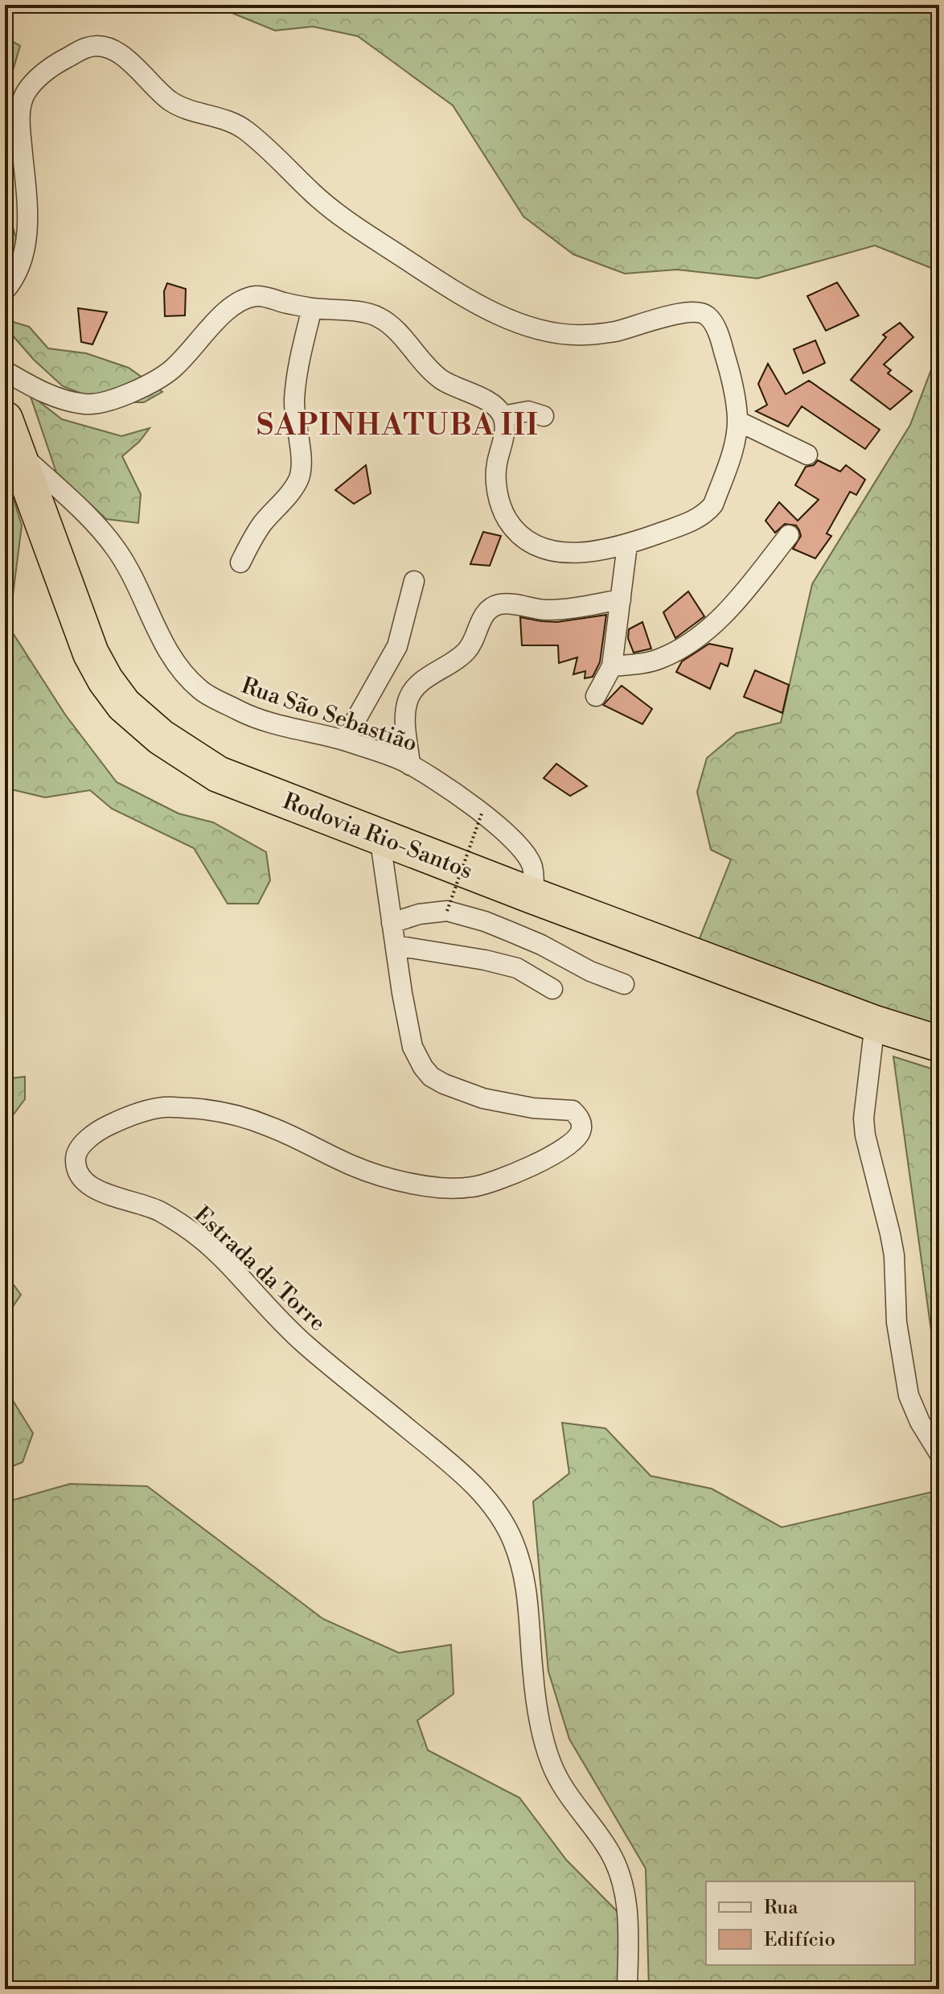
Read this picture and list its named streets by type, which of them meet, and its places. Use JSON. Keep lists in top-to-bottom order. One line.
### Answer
{"streets":{"highway":["Rodovia Rio-Santos"],"street":["Rua São Sebastião","Estrada da Torre"]},"crossings":[["Rua São Sebastião","Rodovia Rio-Santos"],["Rodovia Rio-Santos","Estrada da Torre"]],"districts":["SAPINHATUBA III"],"legend":["Rua","Edifício"]}
